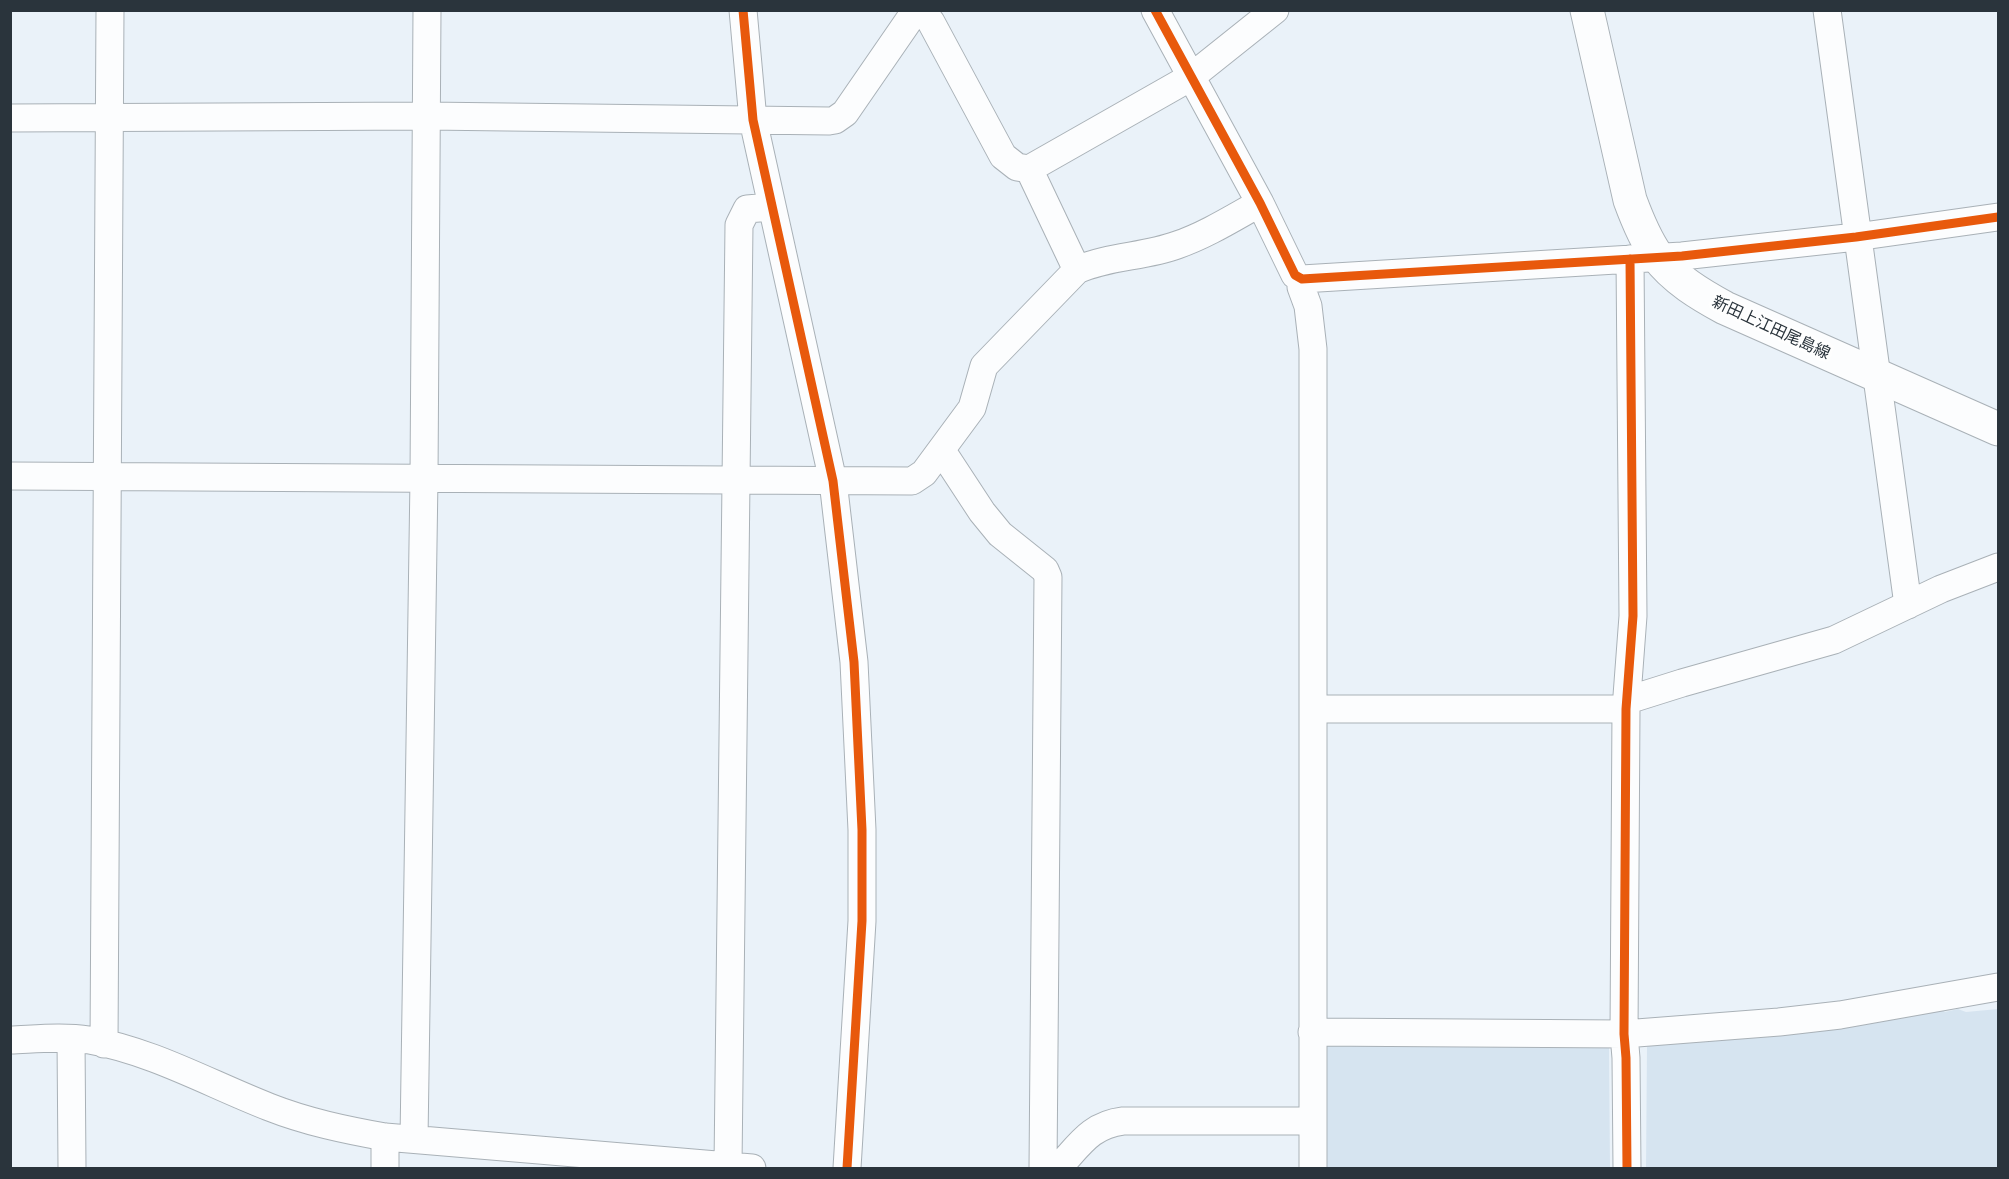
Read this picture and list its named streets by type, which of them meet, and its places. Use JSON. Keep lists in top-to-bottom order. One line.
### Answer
{"streets":{"main road":["新田上江田尾島線"]}}
